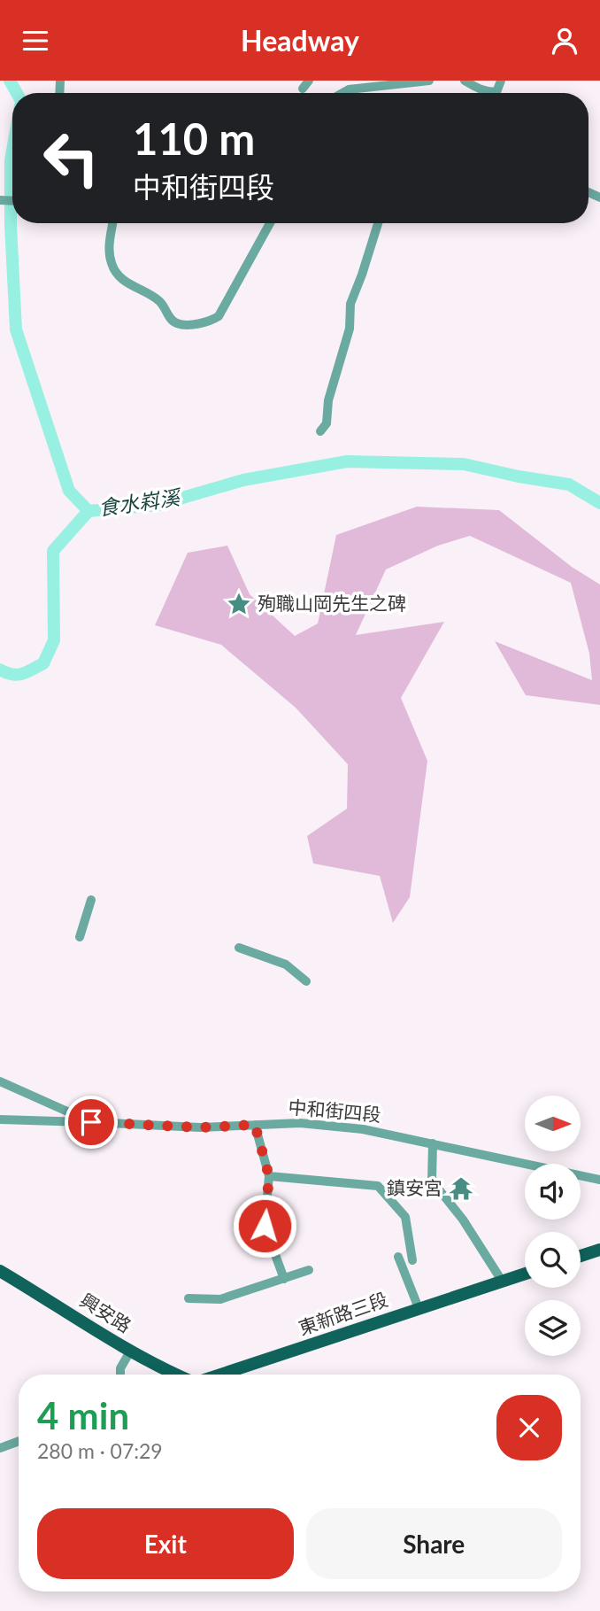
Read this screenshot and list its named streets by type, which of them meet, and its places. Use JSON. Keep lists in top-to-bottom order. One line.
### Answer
{"streets":{"main road":["興安路","東新路三段"],"street":["中和街四段"]},"water":["食水嵙溪"],"places":{"place":["殉職山岡先生之碑"],"temple":["鎮安宮"]},"north":"right","page":{"header":"Headway","turn":["110 m","中和街四段"],"heading":["4 min","280 m · 07:29"],"buttons":["Exit","Share"]}}
